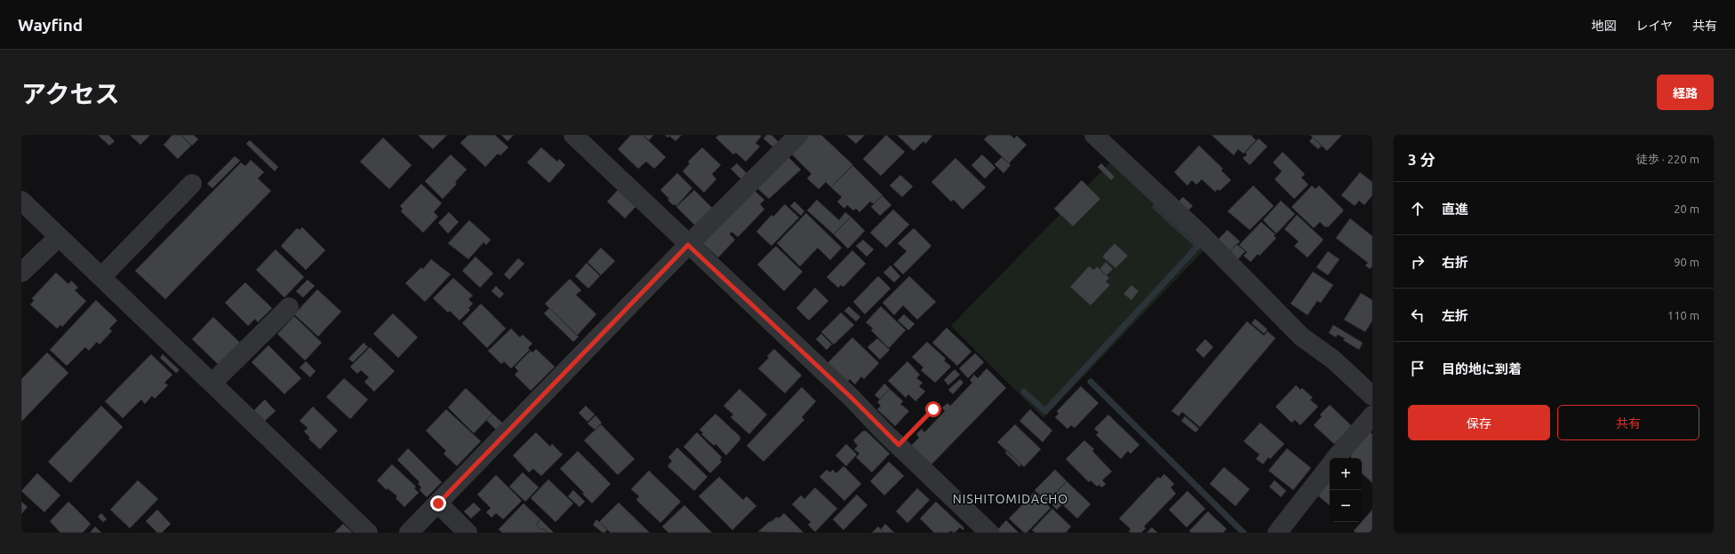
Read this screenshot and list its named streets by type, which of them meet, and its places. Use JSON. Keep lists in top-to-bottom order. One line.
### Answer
{"districts":["NISHITOMIDACHO"],"page":{"header":"Wayfind","nav":["地図","レイヤ","共有"],"title":"アクセス","buttons":["経路",["保存","共有"]],"heading":["3 分","徒歩 · 220 m"],"list":[["直進","20 m"],["右折","90 m"],["左折","110 m"],"目的地に到着"],"map_buttons":["+","−"]}}
